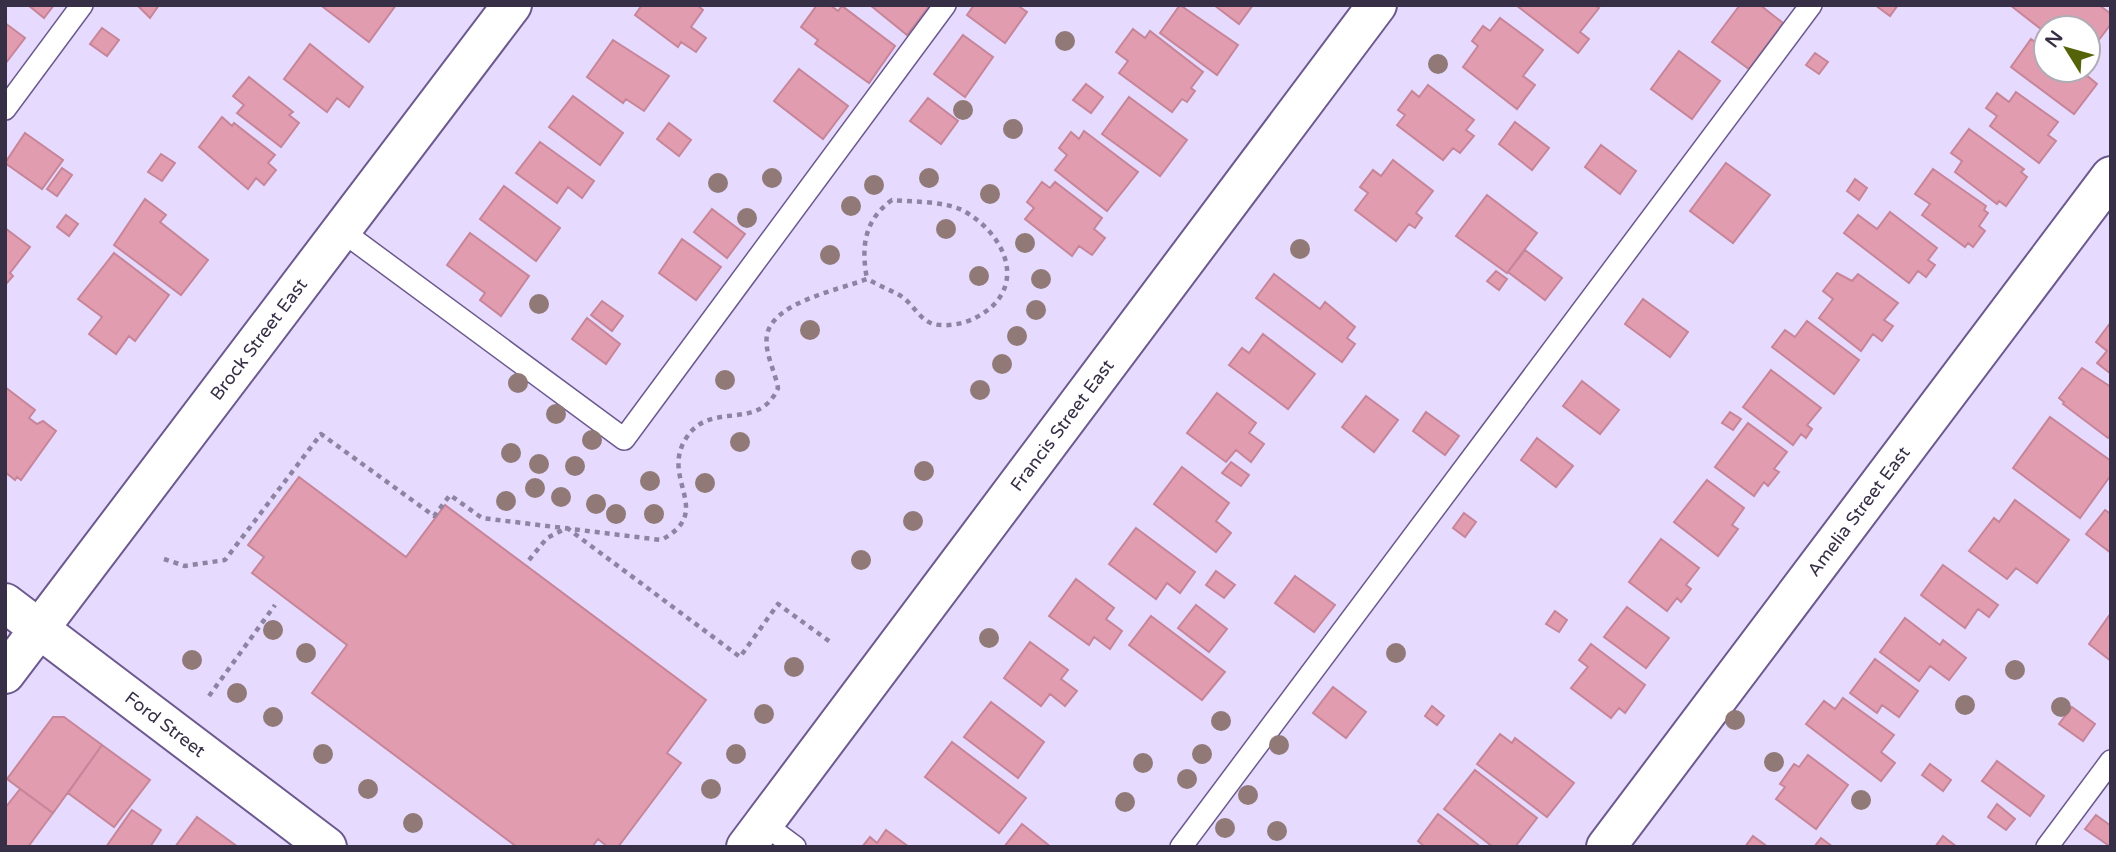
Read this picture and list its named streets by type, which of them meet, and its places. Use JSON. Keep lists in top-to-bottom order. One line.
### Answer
{"streets":{"street":["Brock Street East","Francis Street East","Amelia Street East","Ford Street"]},"crossings":[["Brock Street East","Ford Street"]],"north":"top left"}
